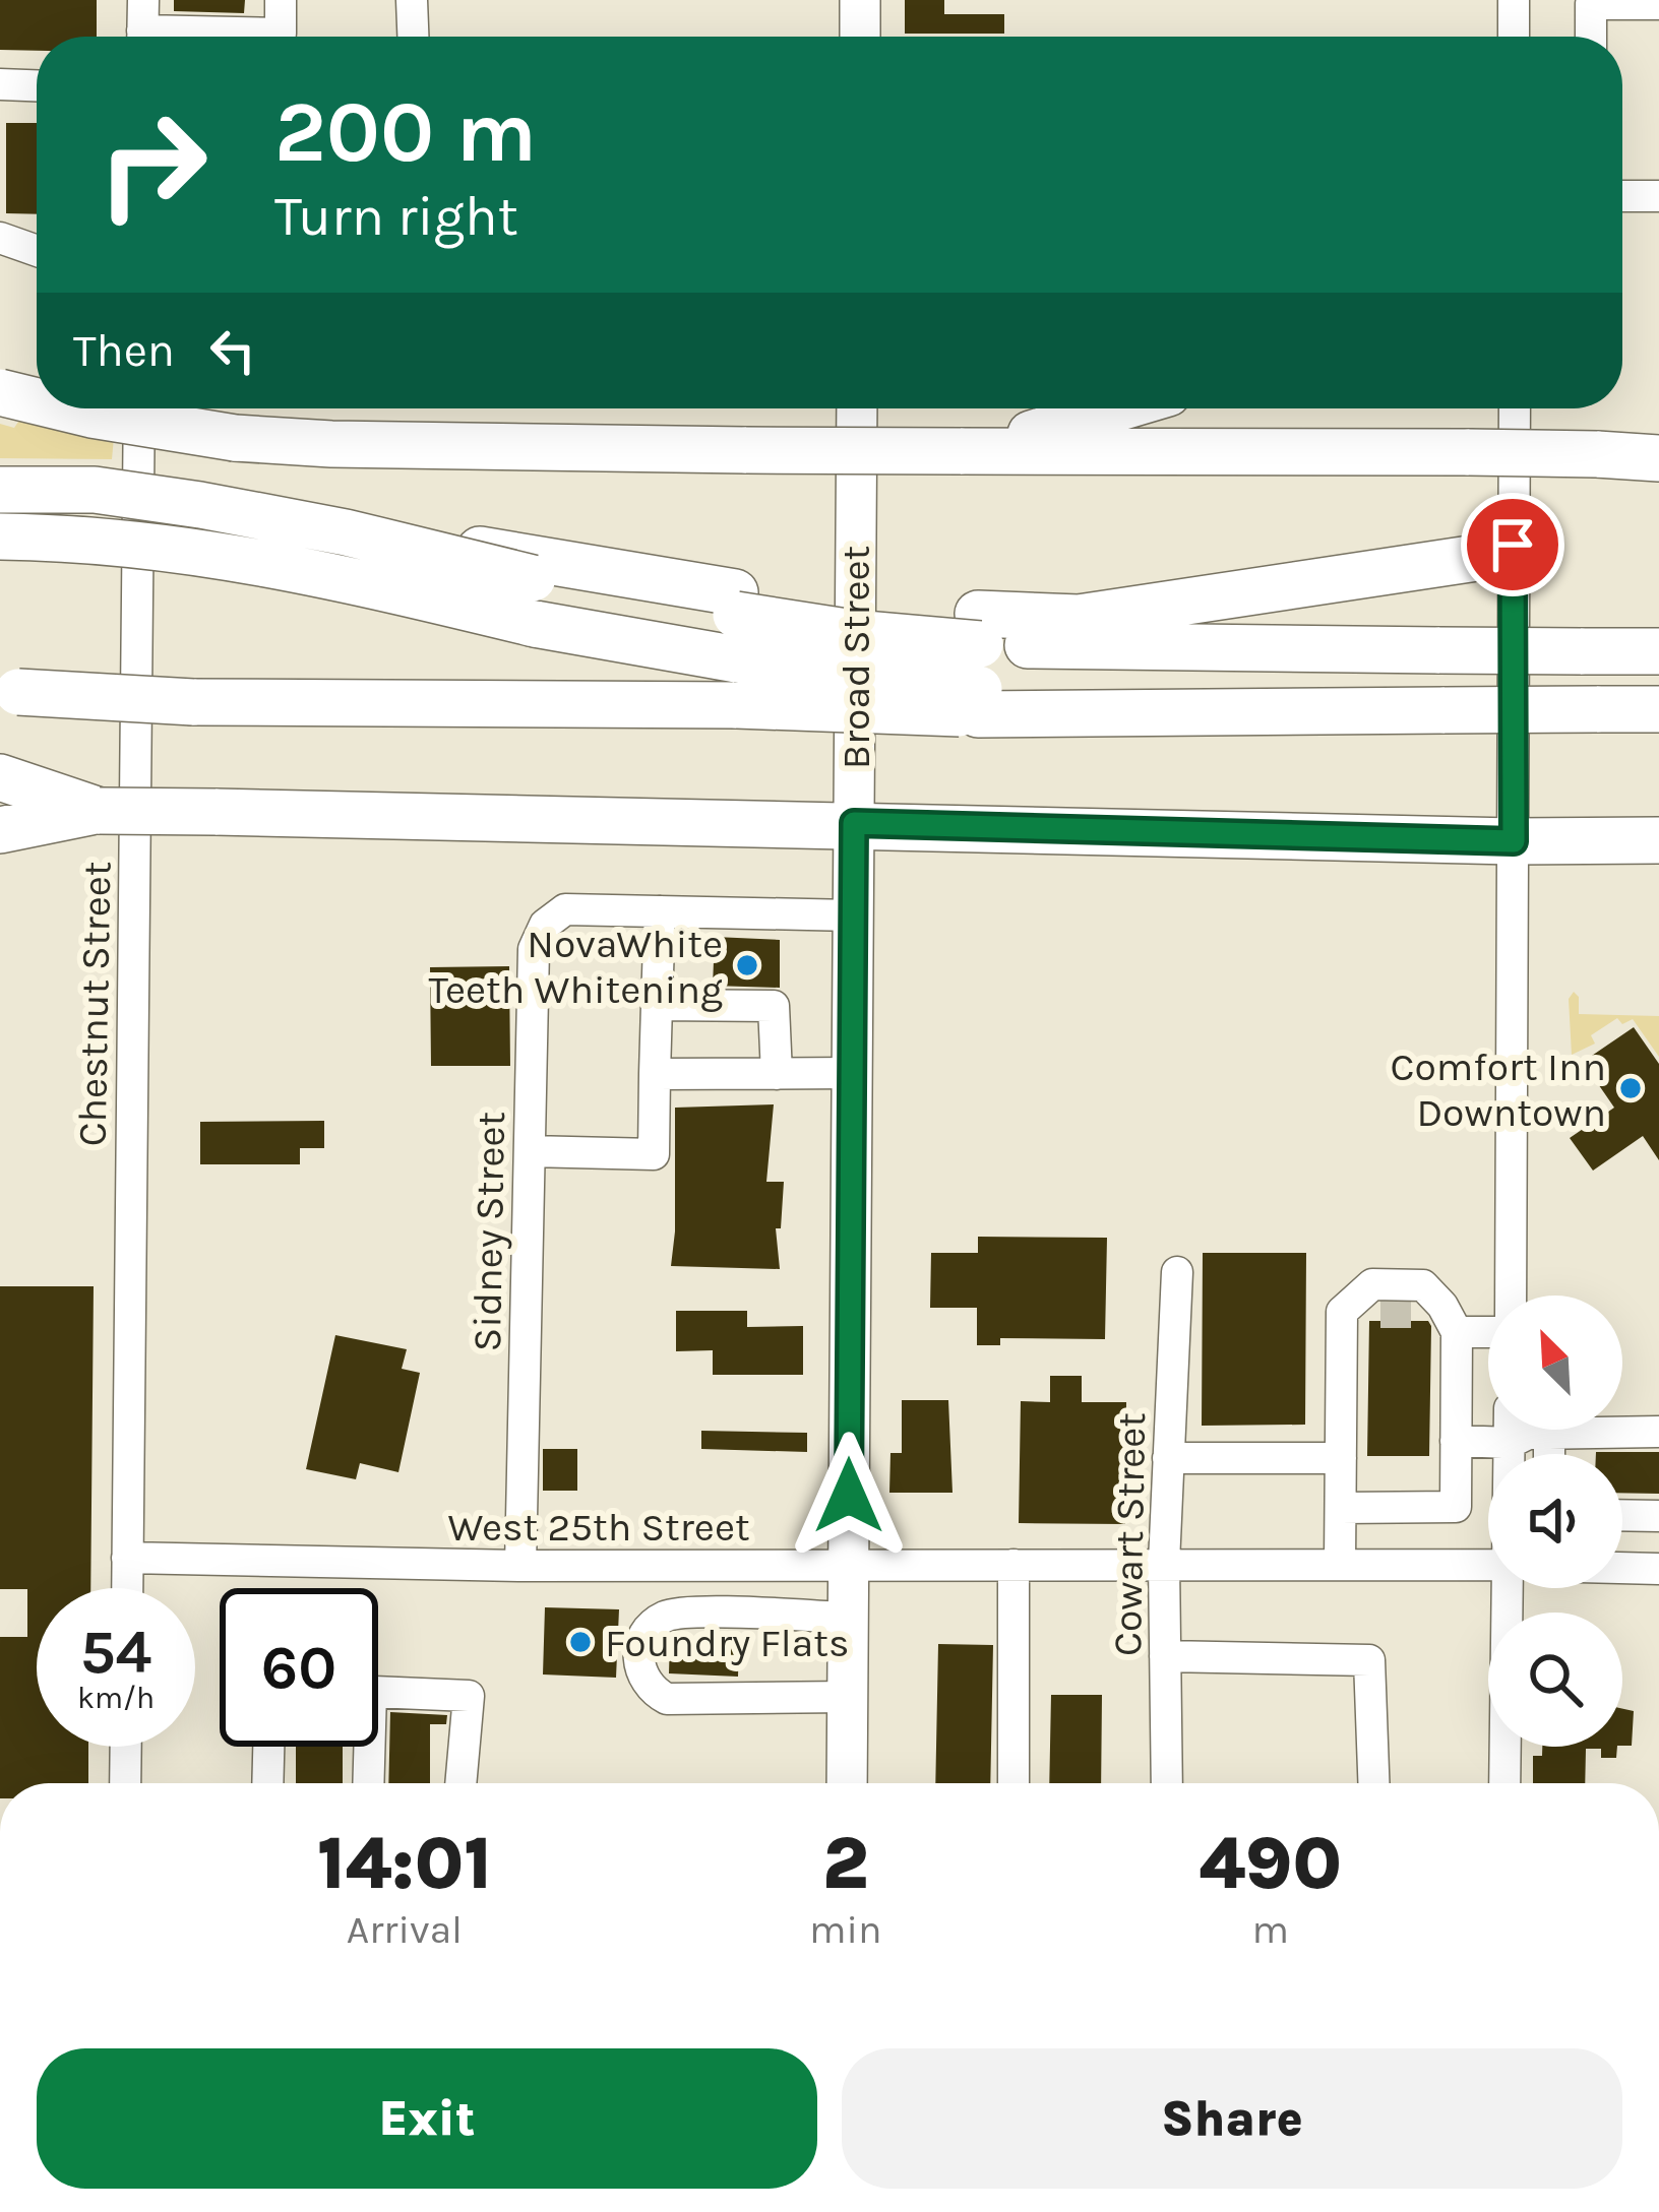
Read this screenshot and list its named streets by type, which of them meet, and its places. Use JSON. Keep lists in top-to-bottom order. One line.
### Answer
{"streets":{"main road":["Broad Street"],"street":["Chestnut Street","Sidney Street","West 25th Street","Cowart Street"]},"crossings":[["Broad Street","West 25th Street"],["Chestnut Street","West 25th Street"],["Sidney Street","West 25th Street"],["West 25th Street","Cowart Street"]],"places":["NovaWhite Teeth Whitening","Comfort Inn Downtown","Foundry Flats"],"north":"top left","page":{"turn":["200 m","Turn right"],"then":"Then","speed":"54 km/h","limit":"60","eta":["14:01","Arrival","2","min","490","m"],"buttons":["Exit","Share"]}}
